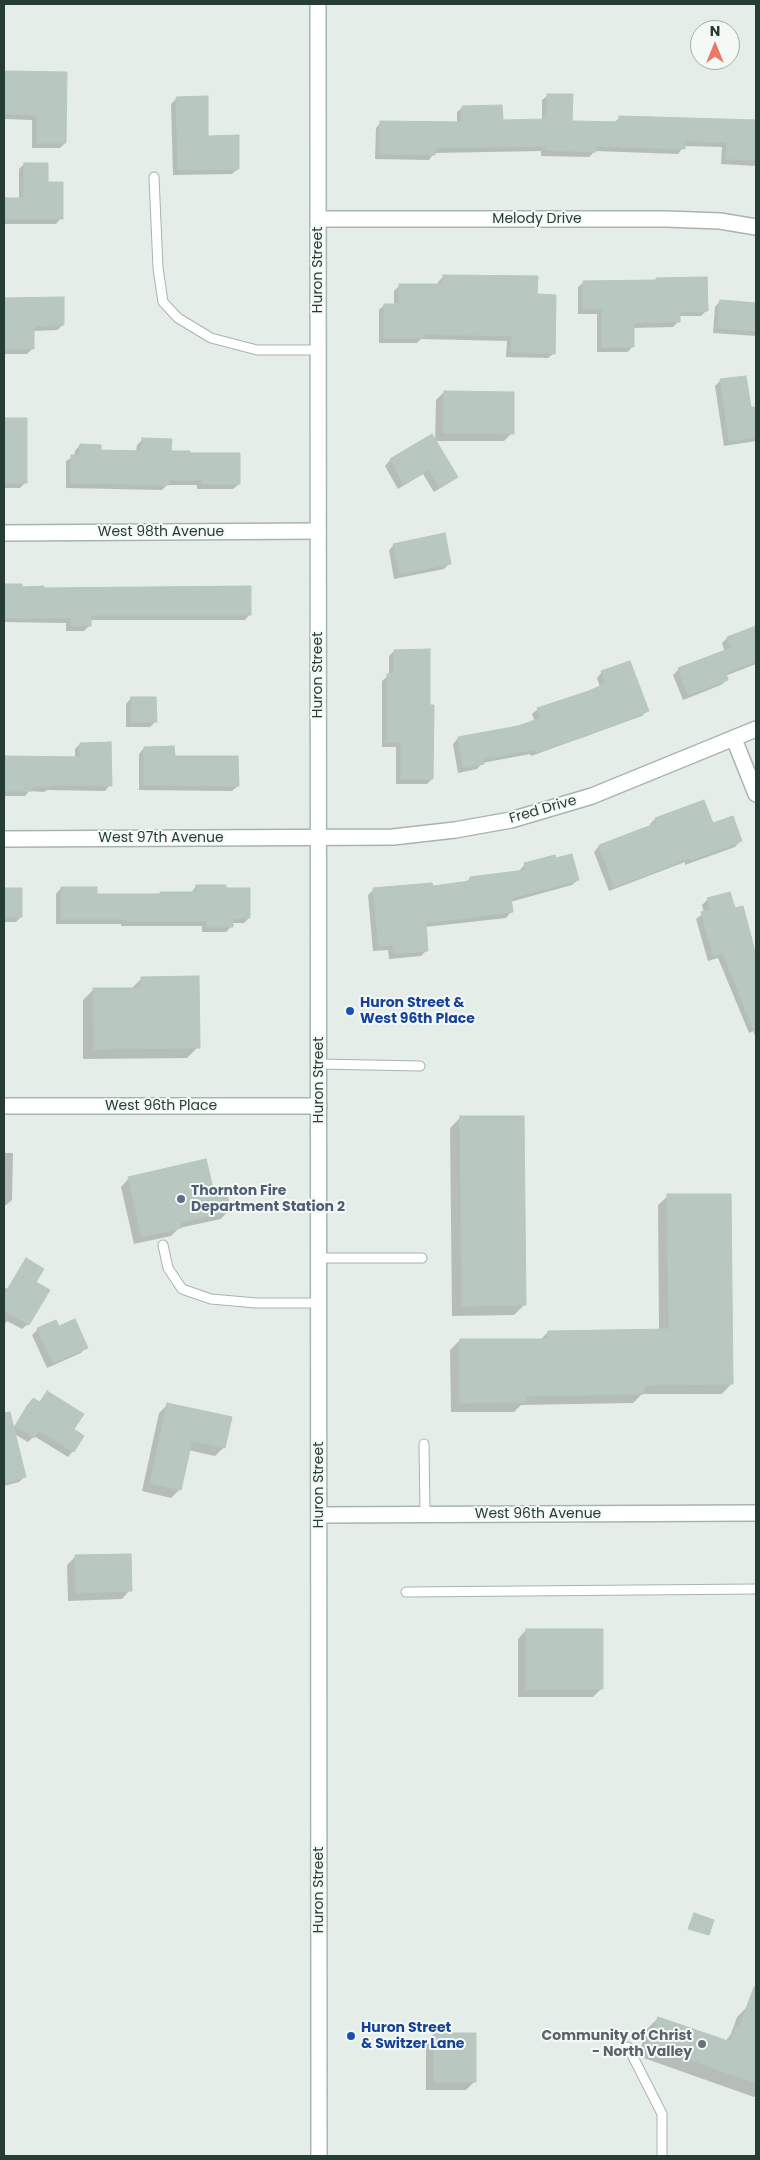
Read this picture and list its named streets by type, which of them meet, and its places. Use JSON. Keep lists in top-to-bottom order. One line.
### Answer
{"streets":{"street":["Melody Drive","Huron Street","West 98th Avenue","Fred Drive","West 97th Avenue","West 96th Place","West 96th Avenue"]},"crossings":[["Melody Drive","Huron Street"],["Huron Street","West 98th Avenue"],["Huron Street","Fred Drive"],["Huron Street","West 97th Avenue"],["Huron Street","West 96th Place"],["Huron Street","West 96th Avenue"],["Fred Drive","West 97th Avenue"]],"places":["Huron Street & West 96th Place","Thornton Fire Department Station 2","Huron Street & Switzer Lane","Community of Christ - North Valley"],"north":"top"}
